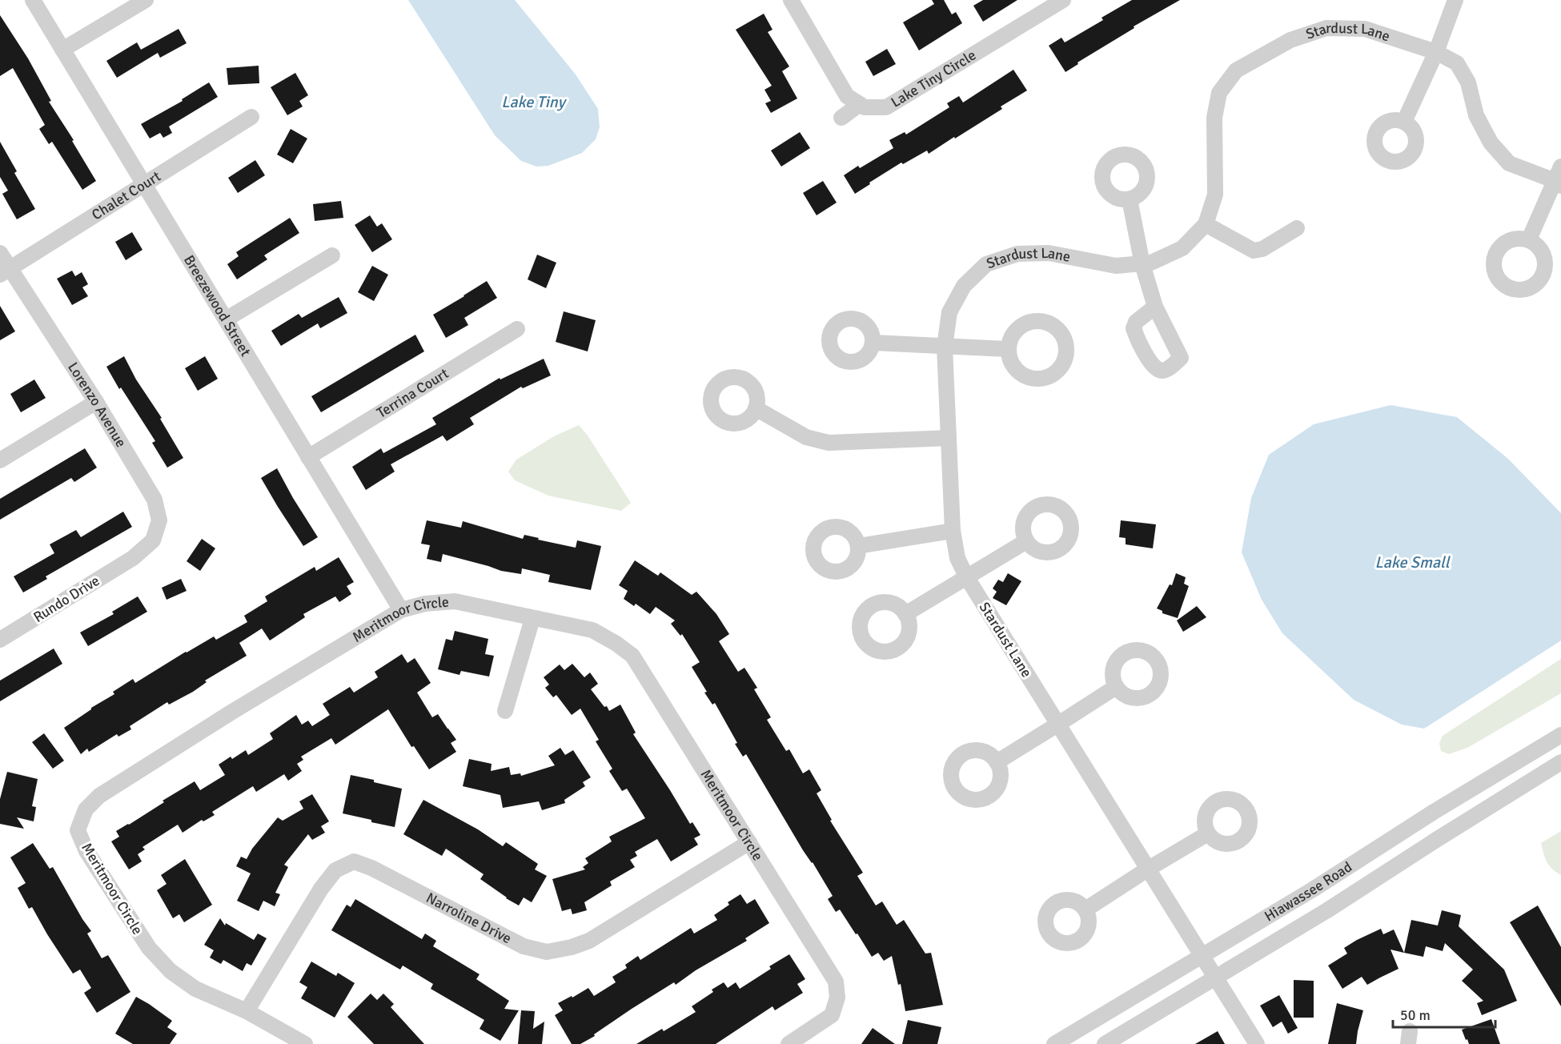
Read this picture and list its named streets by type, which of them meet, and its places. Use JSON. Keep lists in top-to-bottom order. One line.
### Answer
{"streets":{"street":["Stardust Lane","Lake Tiny Circle","Chalet Court","Breezewood Street","Terrina Court","Lorenzo Avenue","Rundo Drive","Meritmoor Circle","Hiawassee Road","Narroline Drive"]},"crossings":[["Stardust Lane","Hiawassee Road"],["Chalet Court","Breezewood Street"],["Chalet Court","Lorenzo Avenue"],["Breezewood Street","Terrina Court"],["Breezewood Street","Meritmoor Circle"],["Lorenzo Avenue","Rundo Drive"],["Meritmoor Circle","Narroline Drive"]],"water":["Lake Tiny","Lake Small"],"scale_bar":"50 m"}
